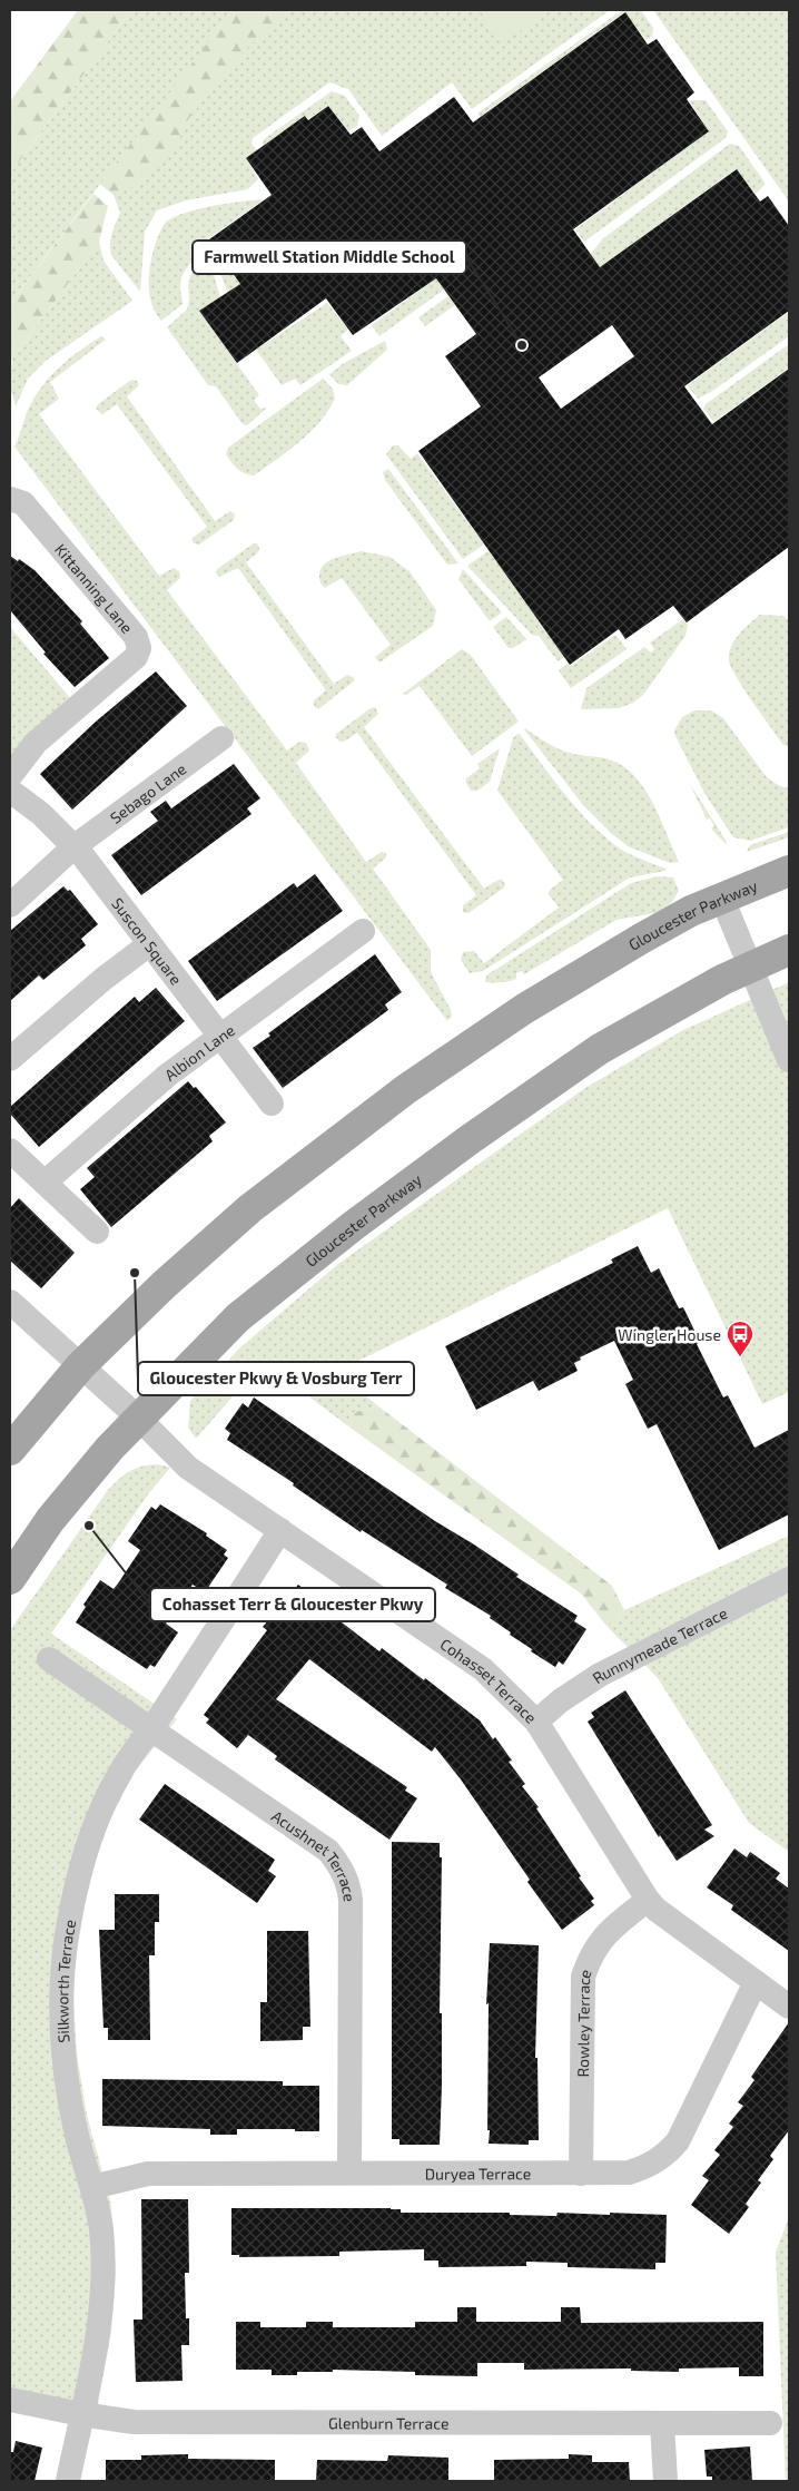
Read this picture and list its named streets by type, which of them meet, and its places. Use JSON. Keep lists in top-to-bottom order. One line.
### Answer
{"streets":{"main road":["Gloucester Parkway"],"street":["Kittanning Lane","Sebago Lane","Suscon Square","Albion Lane","Runnymeade Terrace","Cohasset Terrace","Acushnet Terrace","Silkworth Terrace","Rowley Terrace","Duryea Terrace","Glenburn Terrace"]},"crossings":[["Sebago Lane","Suscon Square"],["Gloucester Parkway","Cohasset Terrace"],["Suscon Square","Albion Lane"],["Runnymeade Terrace","Cohasset Terrace"],["Cohasset Terrace","Silkworth Terrace"],["Cohasset Terrace","Rowley Terrace"],["Cohasset Terrace","Duryea Terrace"],["Acushnet Terrace","Silkworth Terrace"],["Acushnet Terrace","Duryea Terrace"],["Silkworth Terrace","Duryea Terrace"],["Silkworth Terrace","Glenburn Terrace"],["Rowley Terrace","Duryea Terrace"]],"places":{"other":["Farmwell Station Middle School","Gloucester Pkwy & Vosburg Terr","Cohasset Terr & Gloucester Pkwy"],"bus stop":["Wingler House"]}}
